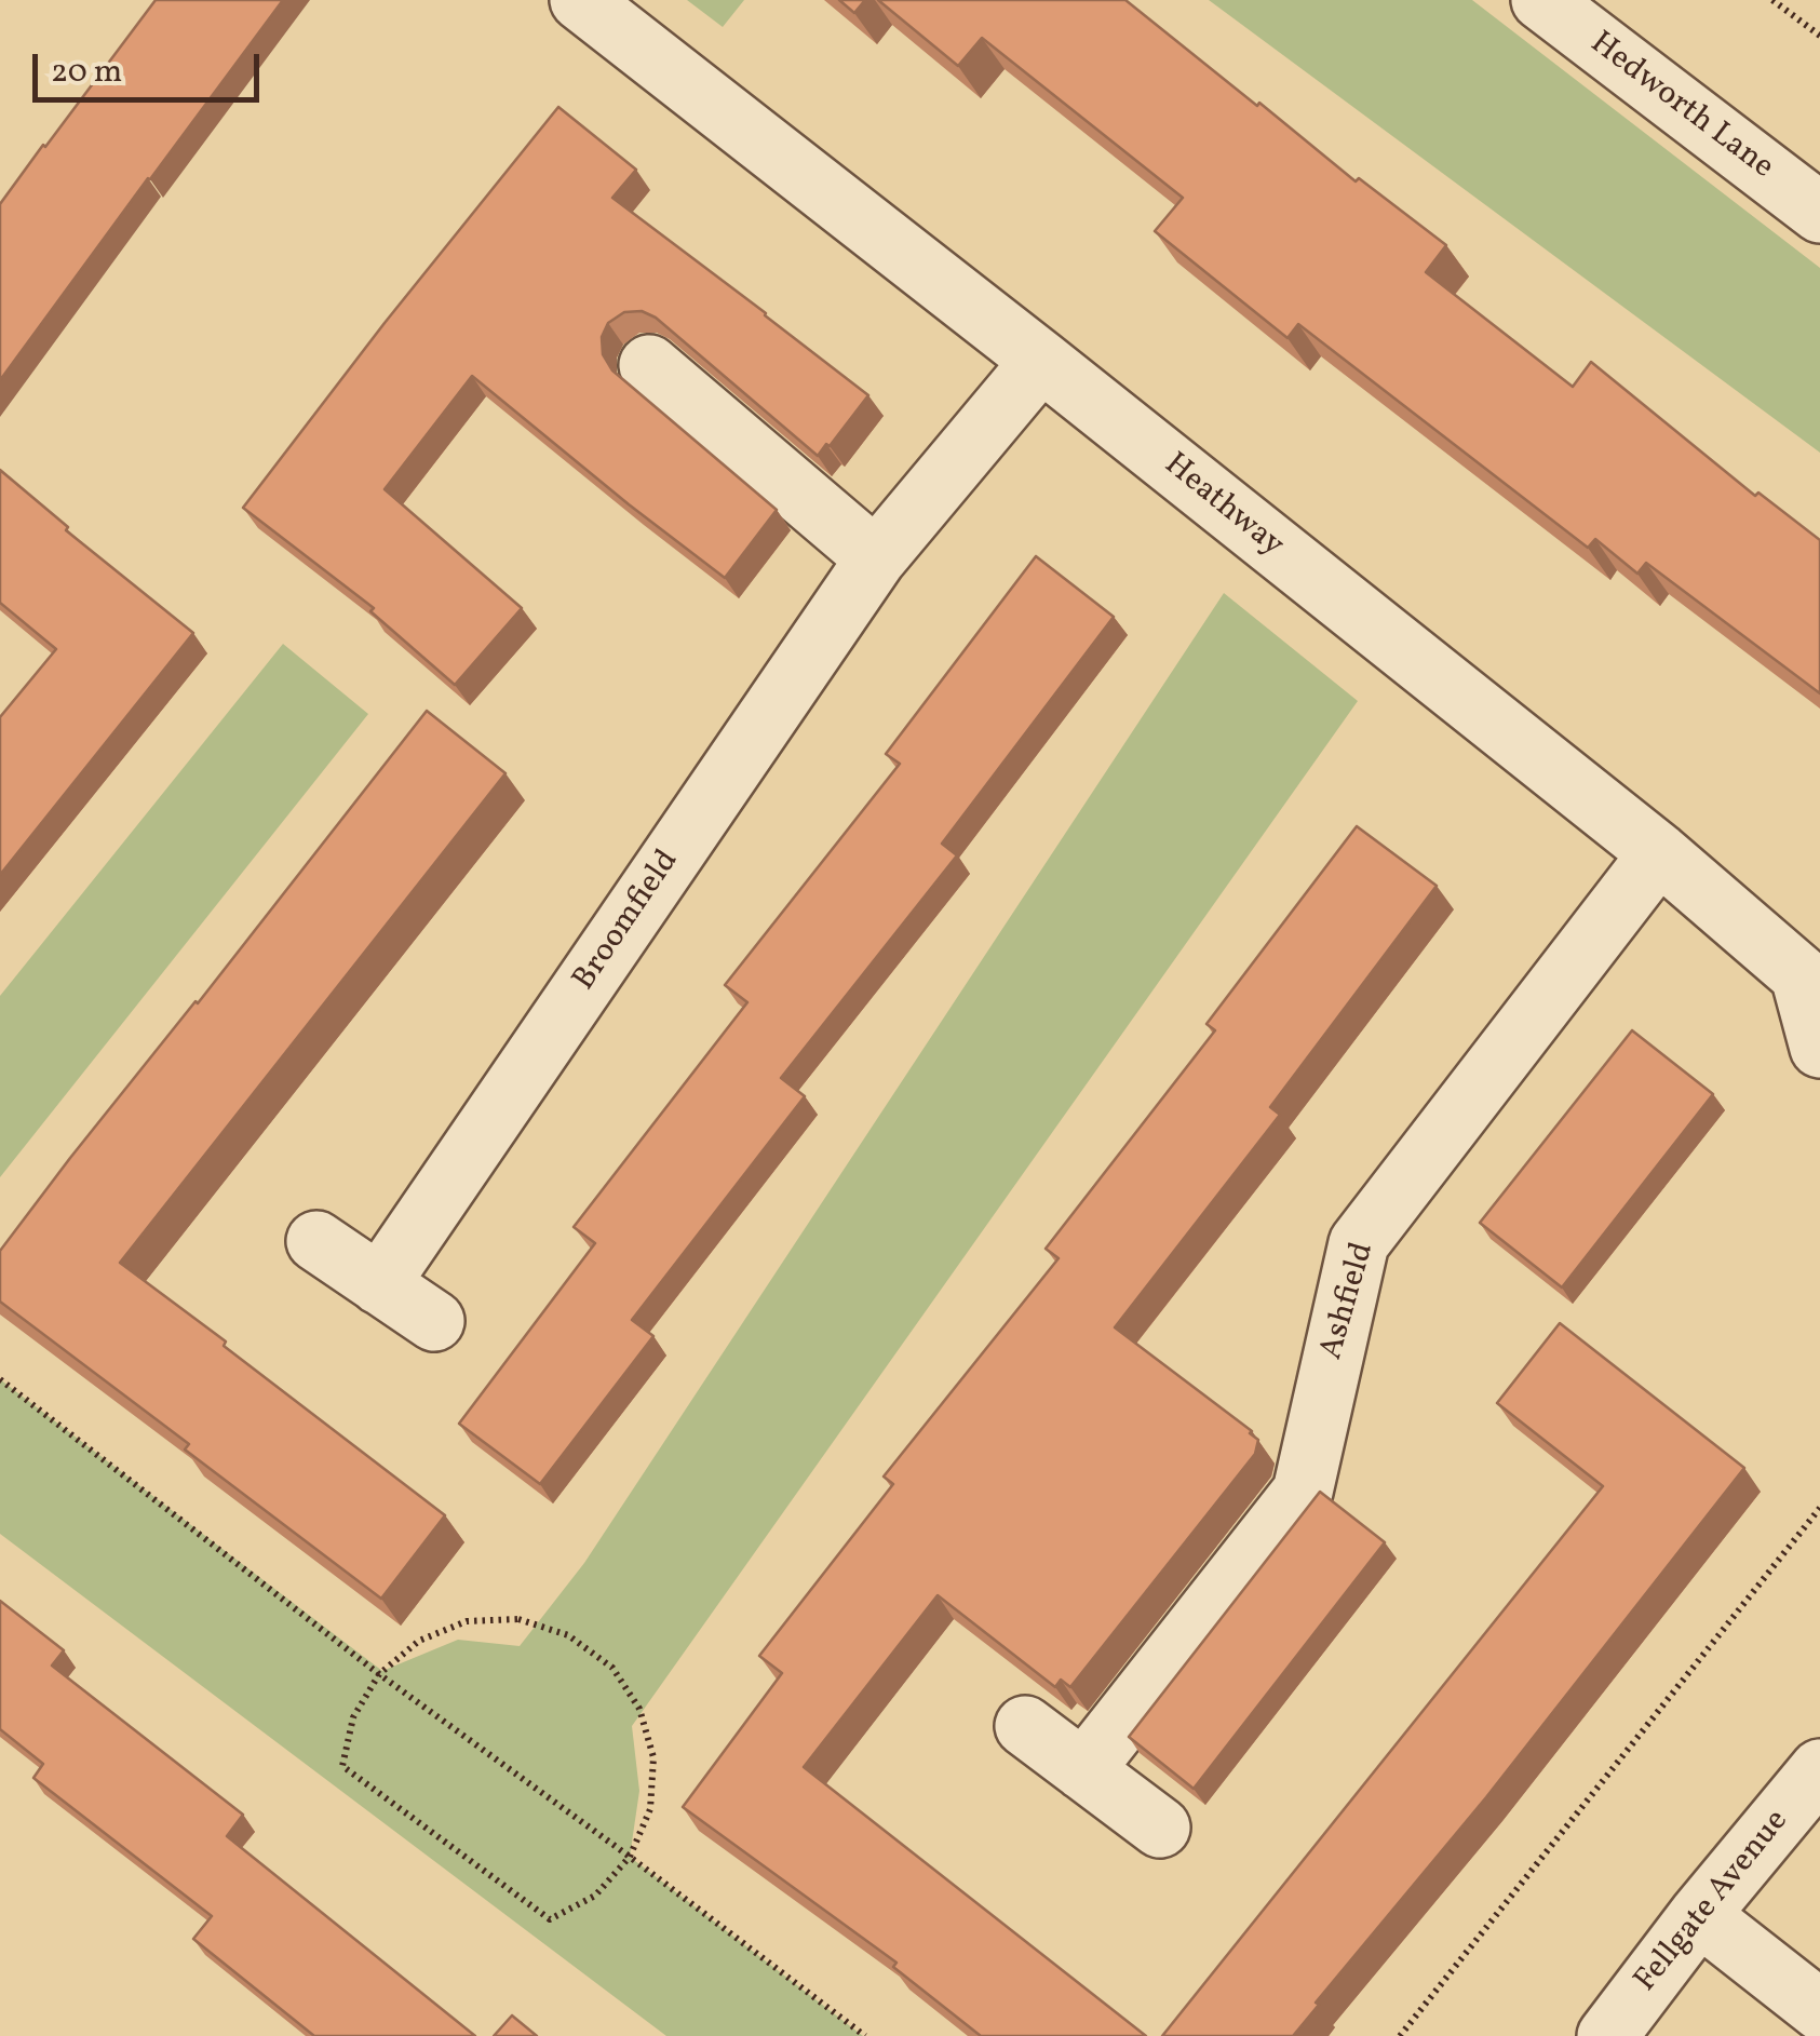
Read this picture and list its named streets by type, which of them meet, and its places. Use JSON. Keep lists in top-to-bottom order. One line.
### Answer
{"streets":{"street":["Hedworth Lane","Heathway","Broomfield","Ashfield","Fellgate Avenue"]},"crossings":[["Heathway","Broomfield"],["Heathway","Ashfield"]],"scale_bar":"20 m"}
